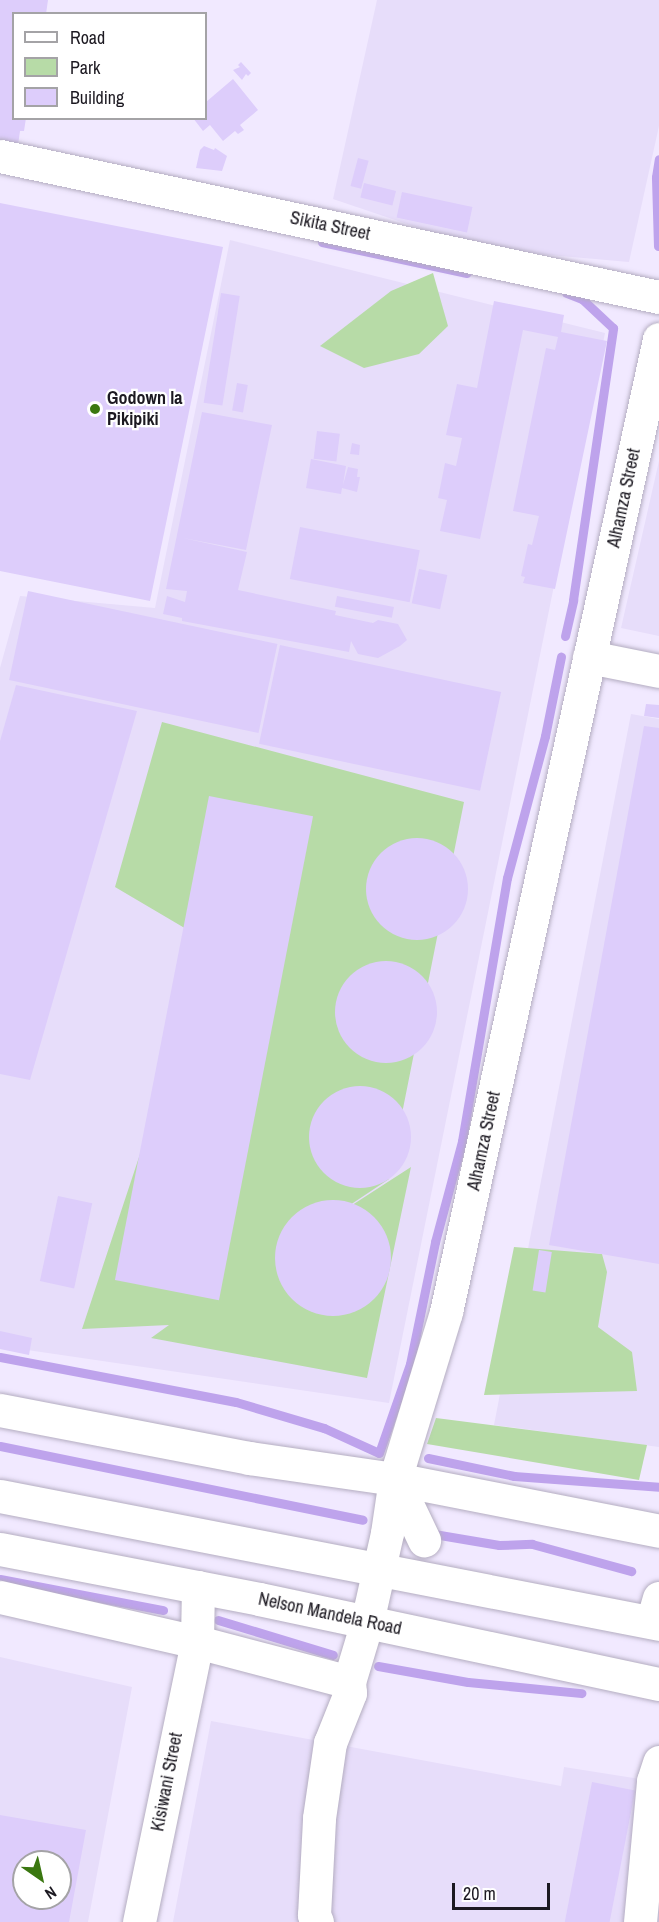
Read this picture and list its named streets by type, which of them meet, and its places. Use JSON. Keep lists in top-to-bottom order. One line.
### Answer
{"streets":{"street":["Sikita Street","Alhamza Street","Nelson Mandela Road","Kisiwani Street"]},"crossings":[["Alhamza Street","Nelson Mandela Road"]],"places":["Godown la Pikipiki"],"legend":["Road","Park","Building"],"scale_bar":"20 m","north":"bottom right"}
